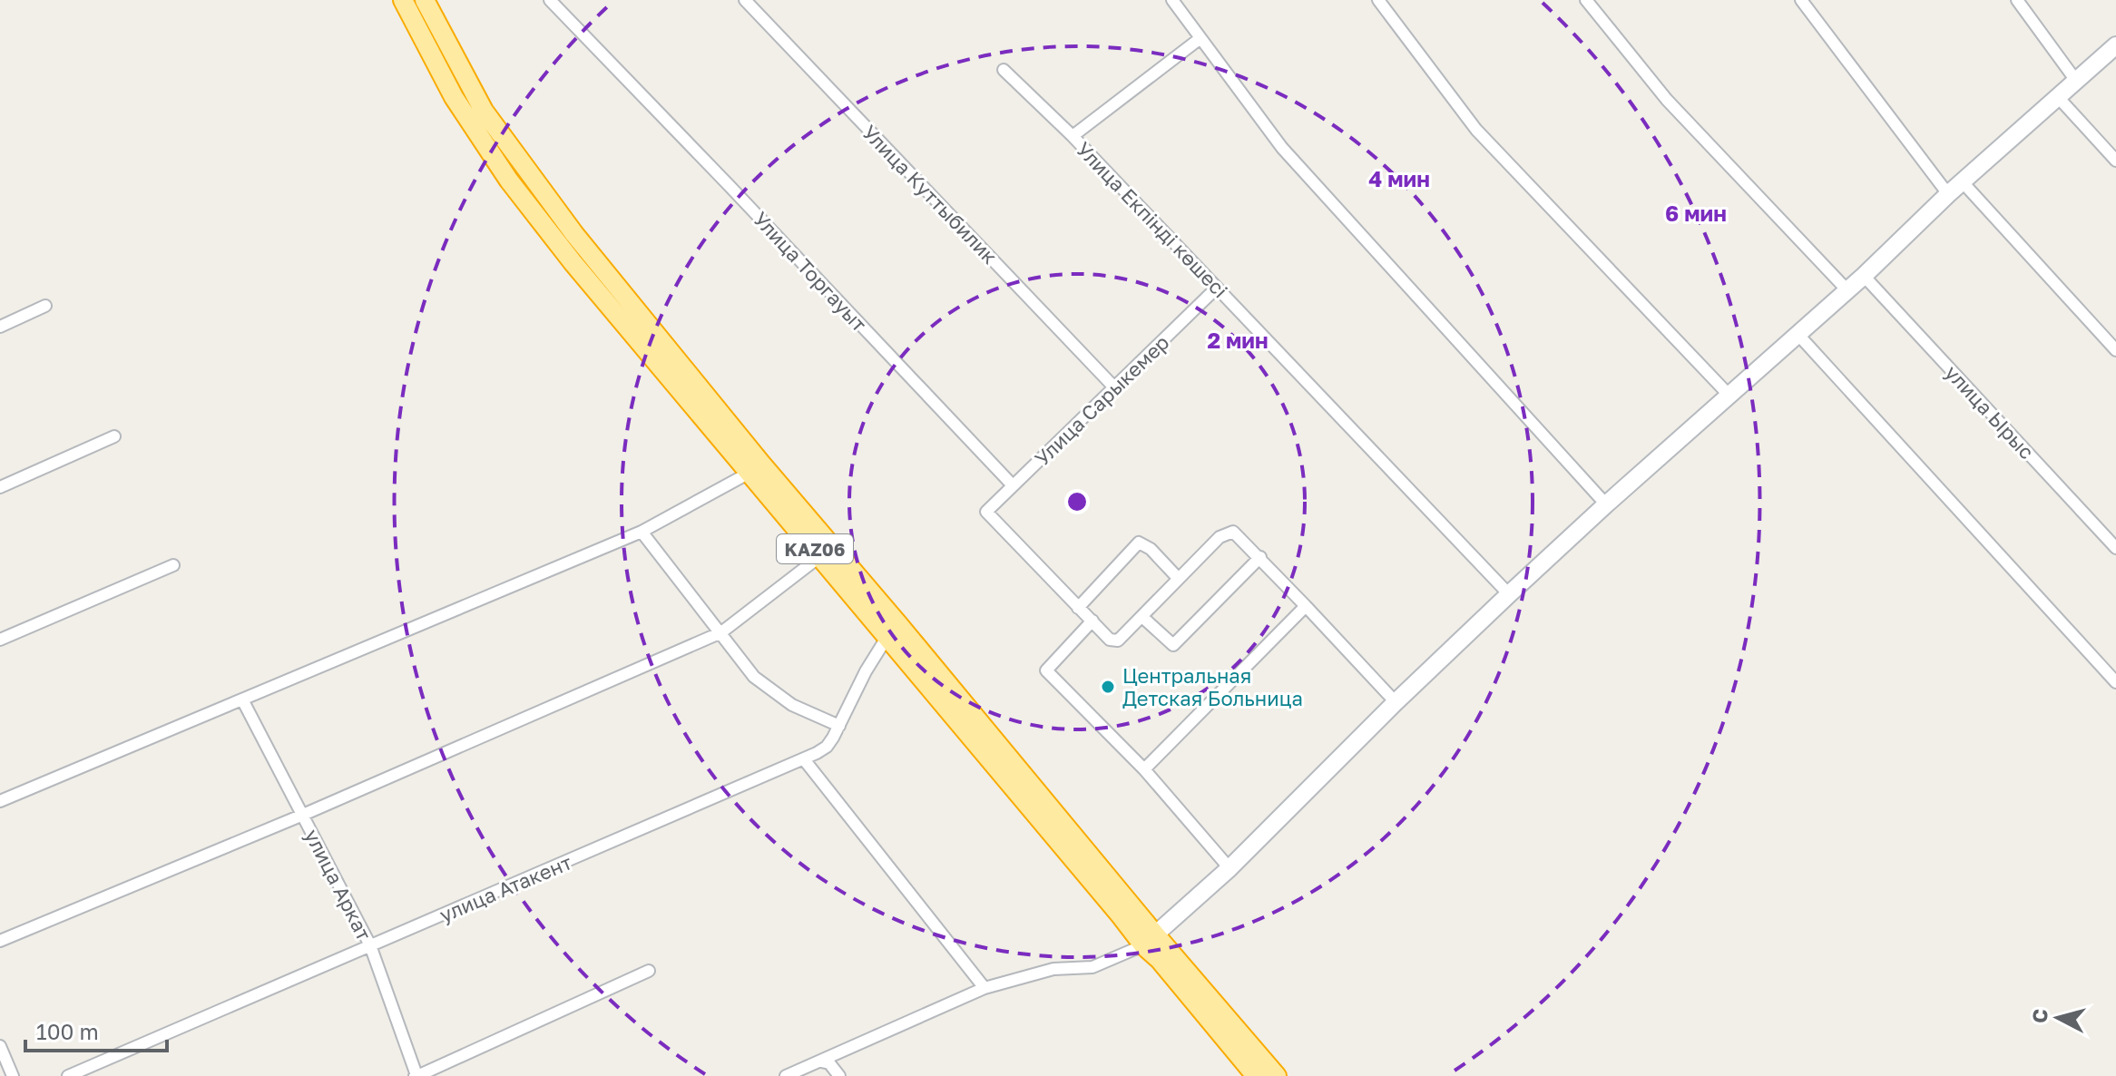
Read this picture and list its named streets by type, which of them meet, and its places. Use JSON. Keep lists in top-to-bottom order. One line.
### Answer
{"streets":{"highway":["KАZ06"],"street":["Улица Куттыбилик","Улица Екпінді көшесі","Улица Торгауыт","Улица Сарыкемер","улица Ырыс","улица Аркат","улица Атакент"]},"crossings":[["Улица Куттыбилик","Улица Сарыкемер"],["Улица Екпінді көшесі","Улица Сарыкемер"],["Улица Торгауыт","Улица Сарыкемер"],["KАZ06","улица Атакент"],["улица Аркат","улица Атакент"]],"places":["Центральная Детская Больница"],"scale_bar":"100 m","north":"left","rings":["4 мин","6 мин","2 мин"]}
